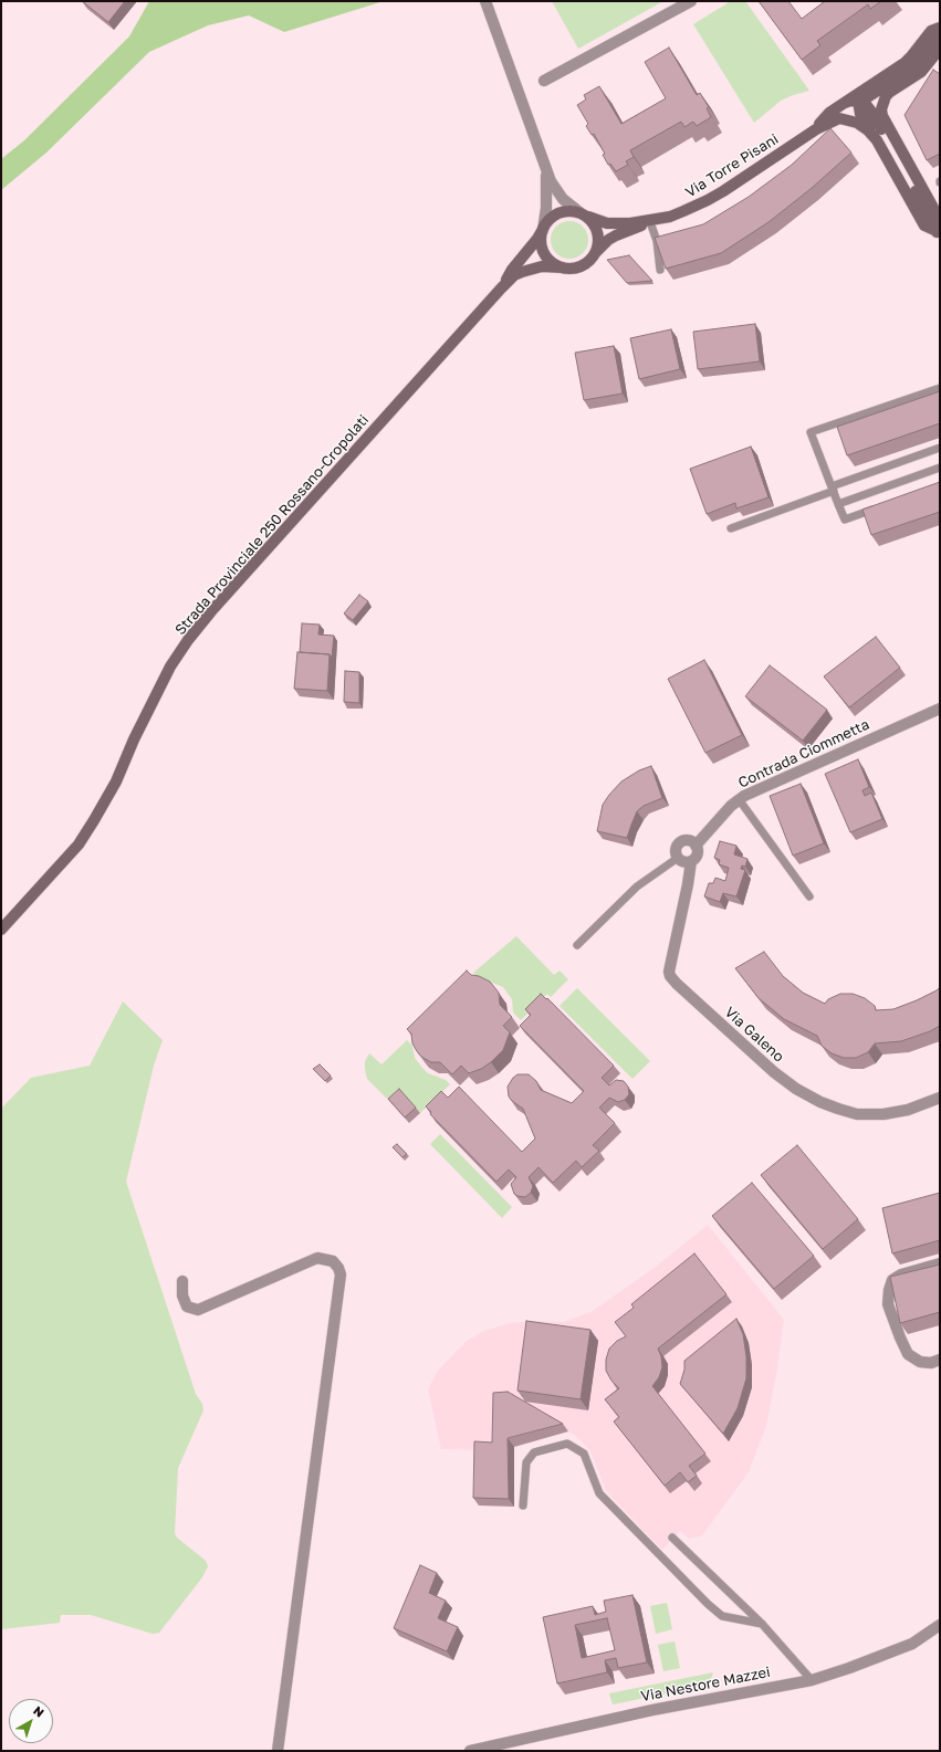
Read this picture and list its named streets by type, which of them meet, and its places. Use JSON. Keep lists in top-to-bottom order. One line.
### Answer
{"streets":{"main road":["Via Torre Pisani","Strada Provinciale 250 Rossano-Cropolati"],"street":["Contrada Ciommetta","Via Galeno","Via Nestore Mazzei"]},"crossings":[["Contrada Ciommetta","Via Galeno"]],"north":"top right"}
